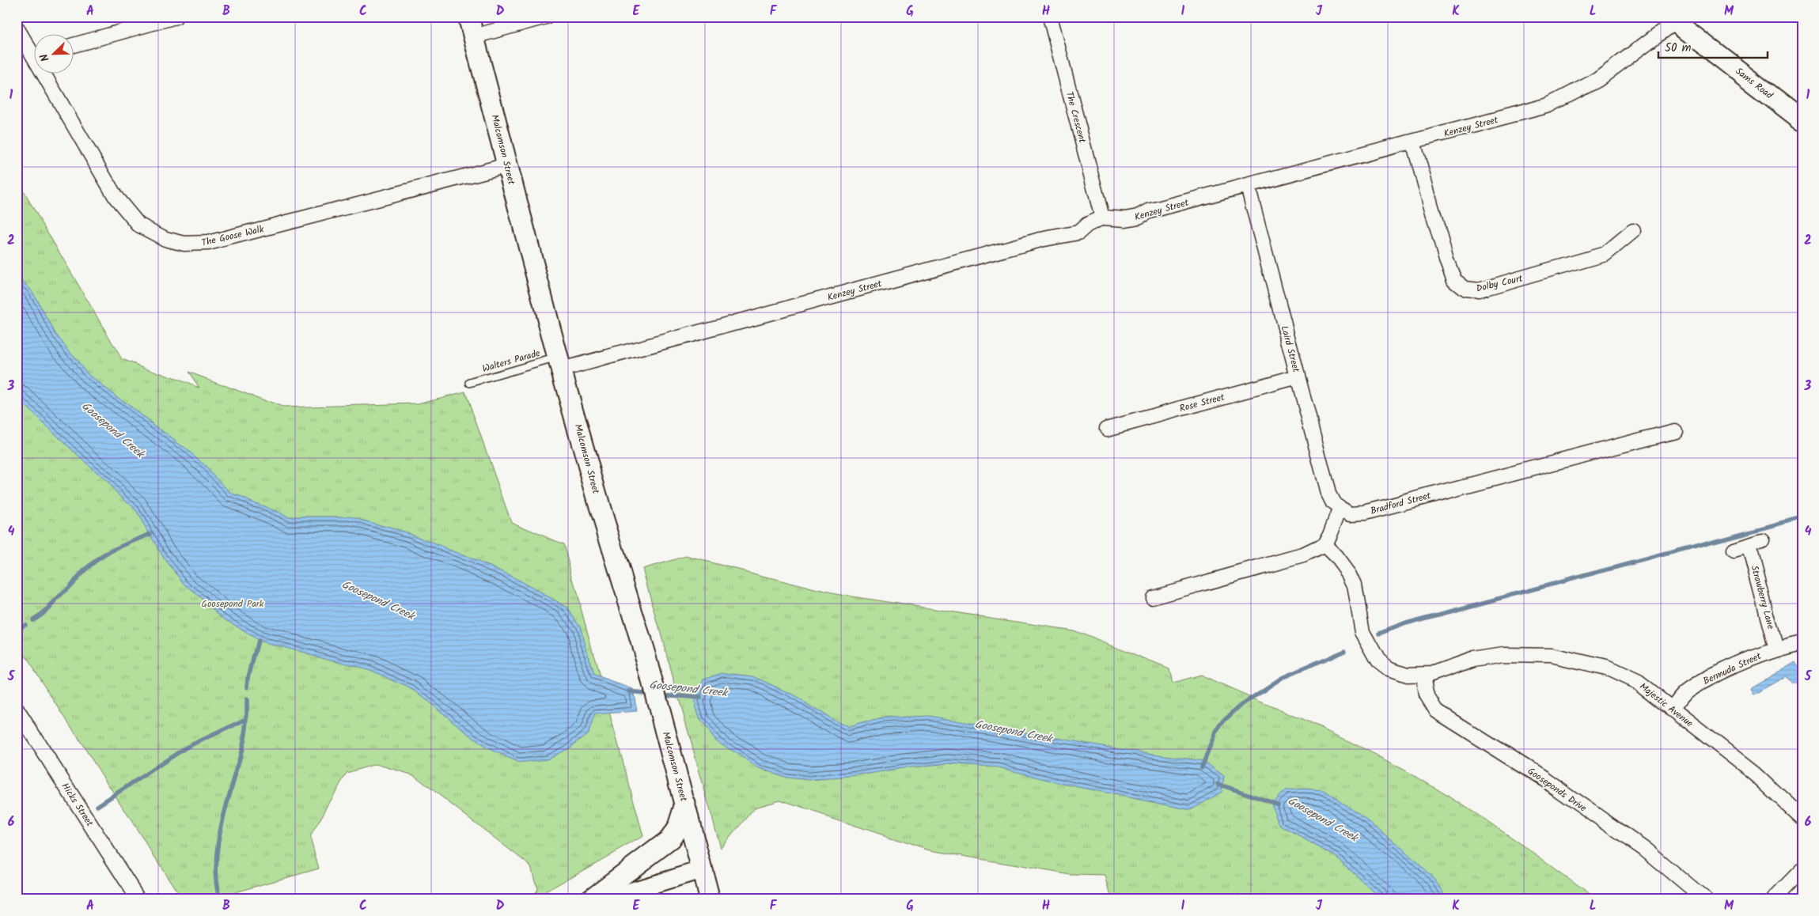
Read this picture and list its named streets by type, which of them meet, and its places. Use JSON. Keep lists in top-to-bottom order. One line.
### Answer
{"streets":{"main road":["Sams Road","Malcomson Street"],"street":["The Crescent","Kenzey Street","The Goose Walk","Dolby Court","Laird Street","Rose Street","Bradford Street","Strawberry Lane","Bermuda Street","Majestic Avenue","Gooseponds Drive","Hicks Street"],"lane":["Walters Parade"]},"crossings":[["Sams Road","Kenzey Street"],["The Crescent","Kenzey Street"],["Kenzey Street","Malcomson Street"],["Kenzey Street","Dolby Court"],["Kenzey Street","Laird Street"],["Kenzey Street","Walters Parade"],["Malcomson Street","The Goose Walk"],["Malcomson Street","Walters Parade"],["Laird Street","Rose Street"],["Laird Street","Bradford Street"],["Strawberry Lane","Bermuda Street"],["Bermuda Street","Majestic Avenue"],["Majestic Avenue","Gooseponds Drive"]],"water":["Goosepond Creek"],"parks":["Goosepond Park"],"scale_bar":"50 m","north":"bottom left","grid":{"columns":["A","B","C","D","E","F","G","H","I","J","K","L","M"],"rows":["1","2","3","4","5","6"]}}
